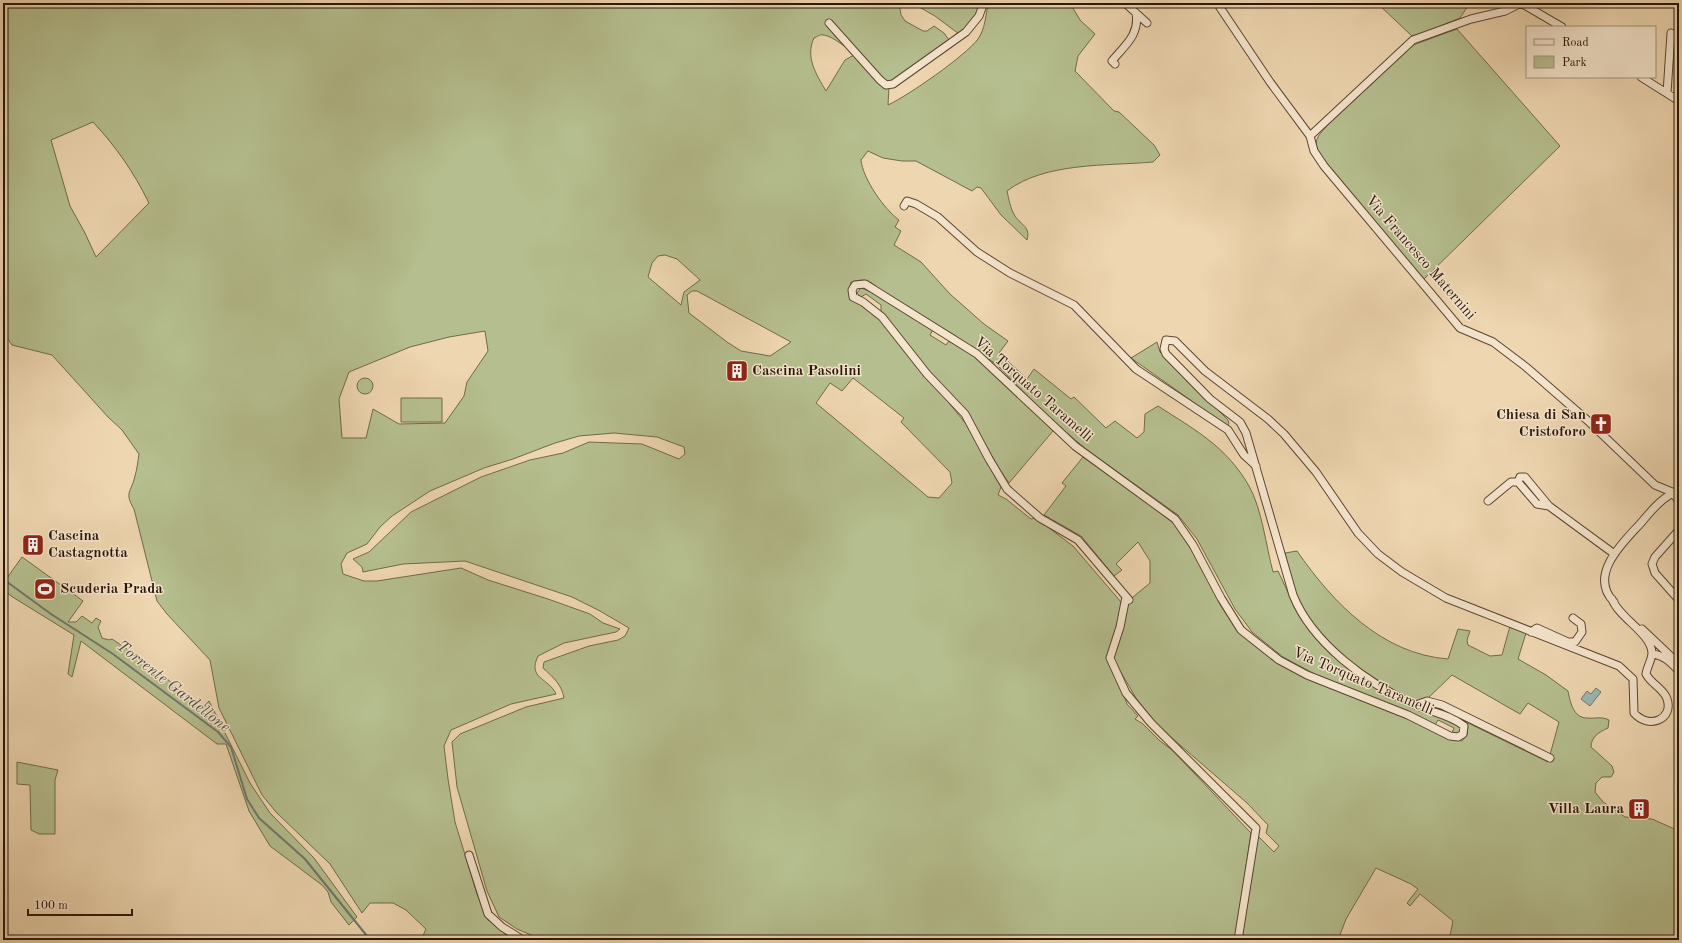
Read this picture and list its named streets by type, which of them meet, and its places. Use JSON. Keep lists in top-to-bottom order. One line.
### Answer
{"streets":{"street":["Via Francesco Maternini","Via Torquato Taramelli"]},"water":["Torrente Gardellone"],"places":{"building":["Cascina Pasolini","Cascina Castagnotta","Villa Laura"],"church":["Chiesa di San Cristoforo"],"sports":["Scuderia Prada"]},"legend":["Road","Park"],"scale_bar":"100 m"}
